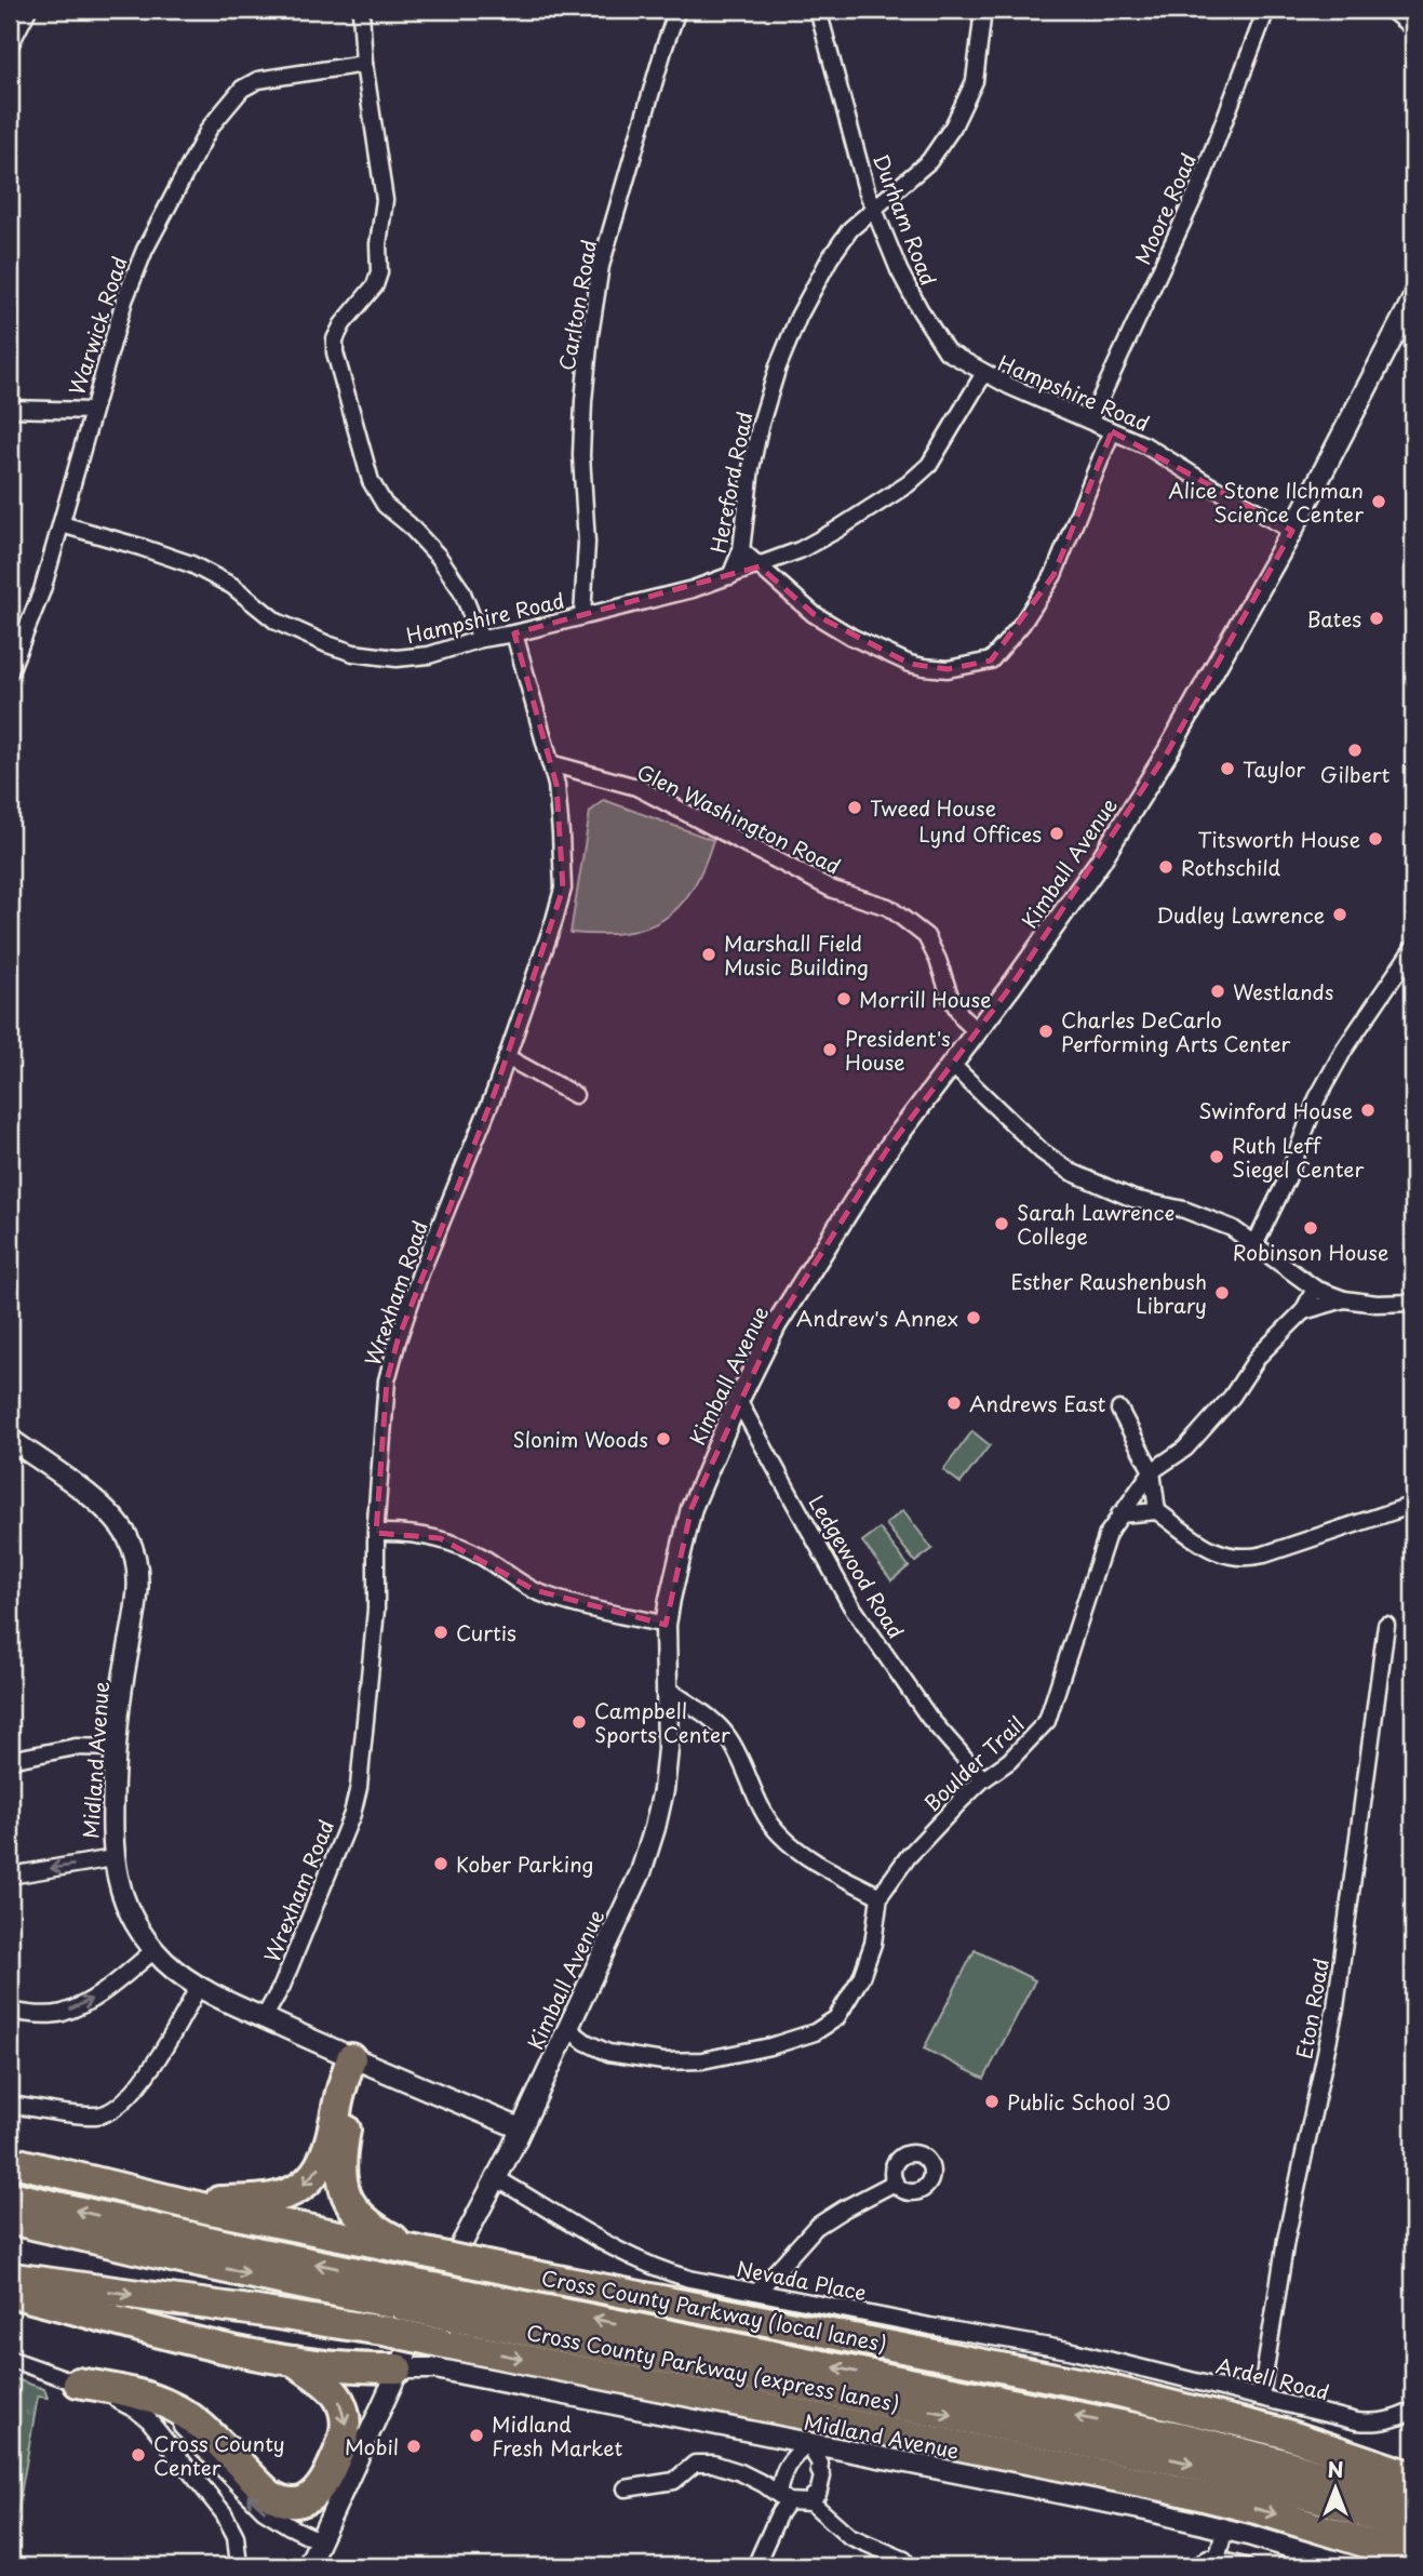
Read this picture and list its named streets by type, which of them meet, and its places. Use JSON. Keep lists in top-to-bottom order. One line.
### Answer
{"streets":{"highway":["Cross County Parkway (local lanes)","Cross County Parkway (express lanes)"],"street":["Moore Road","Durham Road","Carlton Road","Warwick Road","Hampshire Road","Hereford Road","Glen Washington Road","Kimball Avenue","Wrexham Road","Ledgewood Road","Midland Avenue","Boulder Trail","Eton Road","Nevada Place","Ardell Road"]},"crossings":[["Moore Road","Hampshire Road"],["Durham Road","Hampshire Road"],["Durham Road","Hereford Road"],["Carlton Road","Hampshire Road"],["Warwick Road","Hampshire Road"],["Hampshire Road","Hereford Road"],["Hampshire Road","Kimball Avenue"],["Hampshire Road","Wrexham Road"],["Glen Washington Road","Kimball Avenue"],["Glen Washington Road","Wrexham Road"],["Kimball Avenue","Ledgewood Road"],["Kimball Avenue","Midland Avenue"],["Kimball Avenue","Boulder Trail"],["Kimball Avenue","Nevada Place"],["Wrexham Road","Midland Avenue"],["Ledgewood Road","Boulder Trail"],["Eton Road","Ardell Road"],["Nevada Place","Ardell Road"]],"places":["Alice Stone Ilchman Science Center","Bates","Gilbert","Taylor","Tweed House","Lynd Offices","Titsworth House","Rothschild","Dudley Lawrence","Marshall Field Music Building","Westlands","Morrill House","Charles DeCarlo Performing Arts Center","President's House","Swinford House","Ruth Leff Siegel Center","Sarah Lawrence College","Robinson House","Esther Raushenbush Library","Andrew's Annex","Andrews East","Slonim Woods","Curtis","Campbell Sports Center","Kober Parking","Public School 30","Midland Fresh Market","Mobil","Cross County Center"],"north":"top"}
